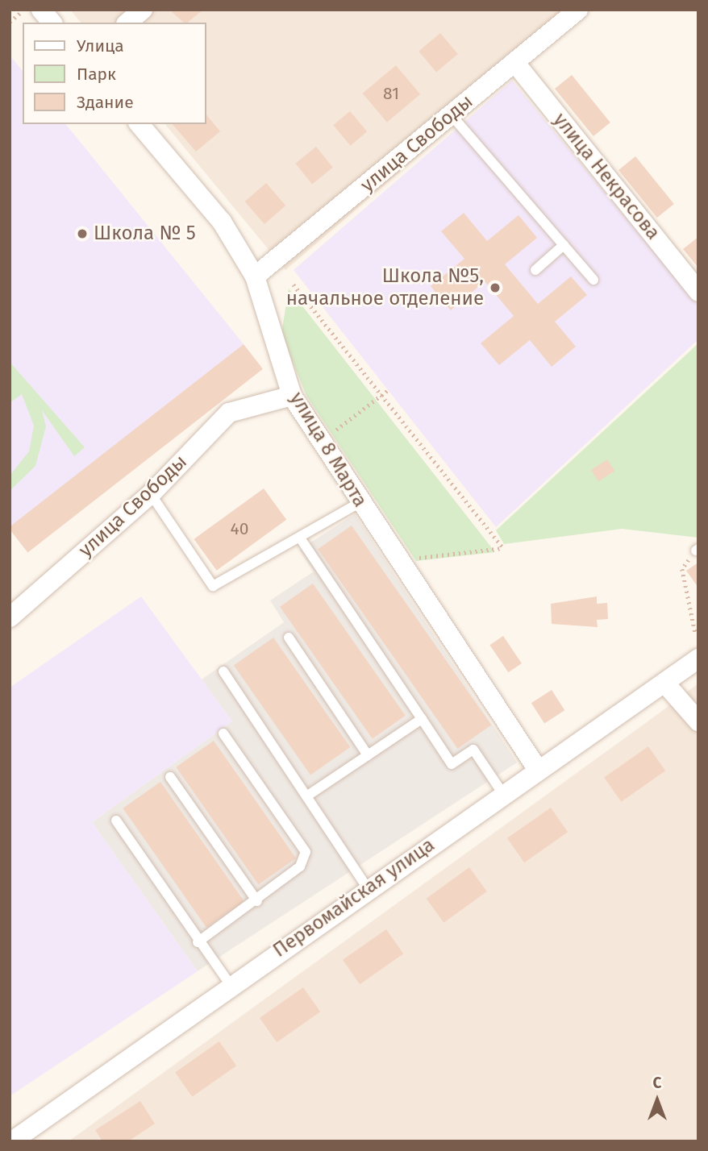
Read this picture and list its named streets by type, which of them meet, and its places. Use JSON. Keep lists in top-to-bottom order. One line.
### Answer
{"streets":{"street":["улица Свободы","улица Некрасова","улица 8 Марта","Первомайская улица"]},"crossings":[["улица Свободы","улица Некрасова"],["улица Свободы","улица 8 Марта"],["улица 8 Марта","Первомайская улица"]],"places":["Школа № 5","Школа №5, начальное отделение"],"house_numbers":["81","40"],"legend":["Улица","Парк","Здание"],"north":"top"}
